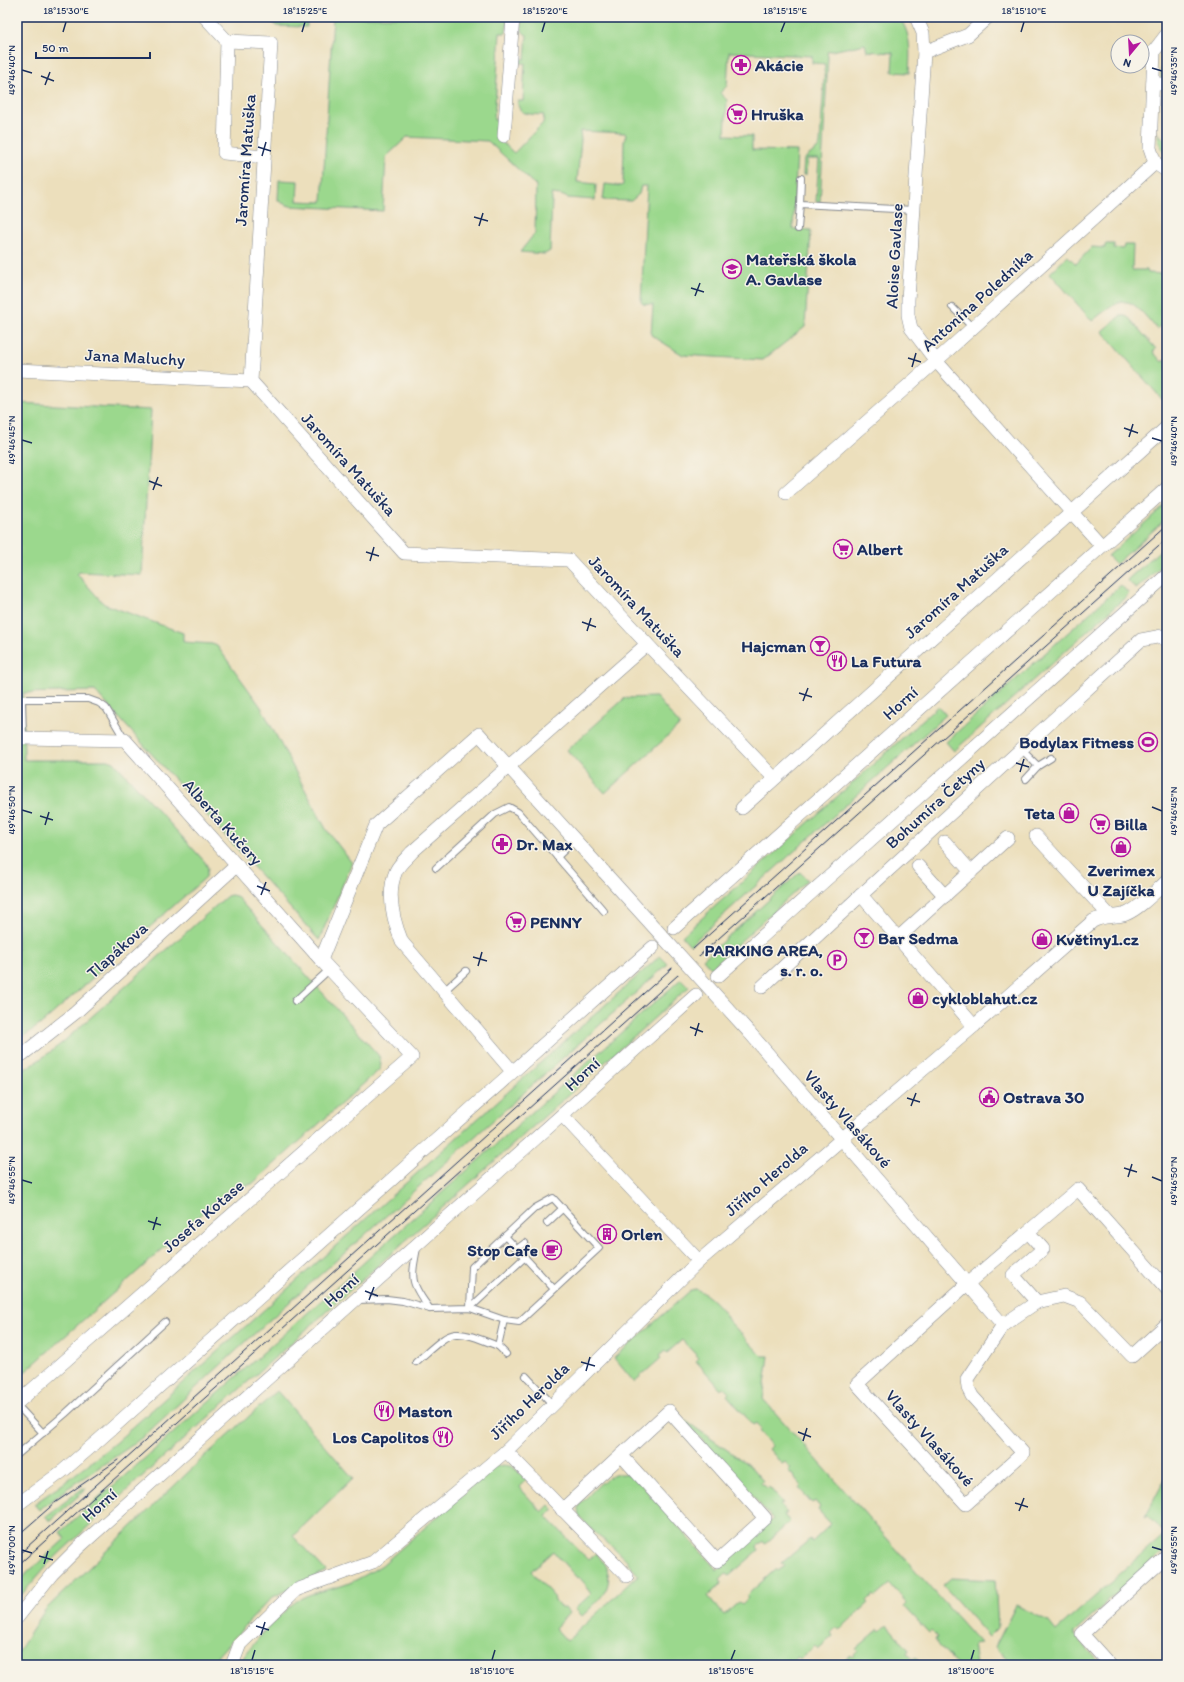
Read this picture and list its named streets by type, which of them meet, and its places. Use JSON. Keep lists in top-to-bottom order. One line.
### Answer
{"streets":{"street":["Jaromíra Matuška","Aloise Gavlase","Antonína Poledníka","Jana Maluchy","Horní","Bohumíra Četyny","Alberta Kučery","Tlapákova","Vlasty Vlasákové","Jiřího Herolda","Josefa Kotase"]},"crossings":[["Jaromíra Matuška","Aloise Gavlase"],["Jaromíra Matuška","Jana Maluchy"],["Aloise Gavlase","Antonína Poledníka"],["Aloise Gavlase","Horní"],["Alberta Kučery","Tlapákova"],["Alberta Kučery","Vlasty Vlasákové"],["Alberta Kučery","Josefa Kotase"],["Vlasty Vlasákové","Jiřího Herolda"]],"places":{"pharmacy":["Akácie","Dr. Max"],"supermarket":["Hruška","Albert","Billa","PENNY"],"school or university":["Mateřská škola A. Gavlase"],"bar":["Hajcman","Bar Sedma"],"restaurant":["La Futura","Maston","Los Capolitos"],"sports":["Bodylax Fitness"],"shop":["Teta","Zverimex U Zajíčka","Květiny1.cz","cykloblahut.cz"],"parking":["PARKING AREA, s. r. o."],"public building":["Ostrava 30"],"building":["Orlen"],"cafe":["Stop Cafe"]},"scale_bar":"50 m","north":"bottom","coordinates":["18°15'30\"E","18°15'25\"E","18°15'20\"E","18°15'15\"E","18°15'10\"E","49°46'40\"N","49°46'35\"N","49°46'45\"N","49°46'50\"N","49°46'55\"N","49°47'00\"N","18°15'05\"E","18°15'00\"E"]}
